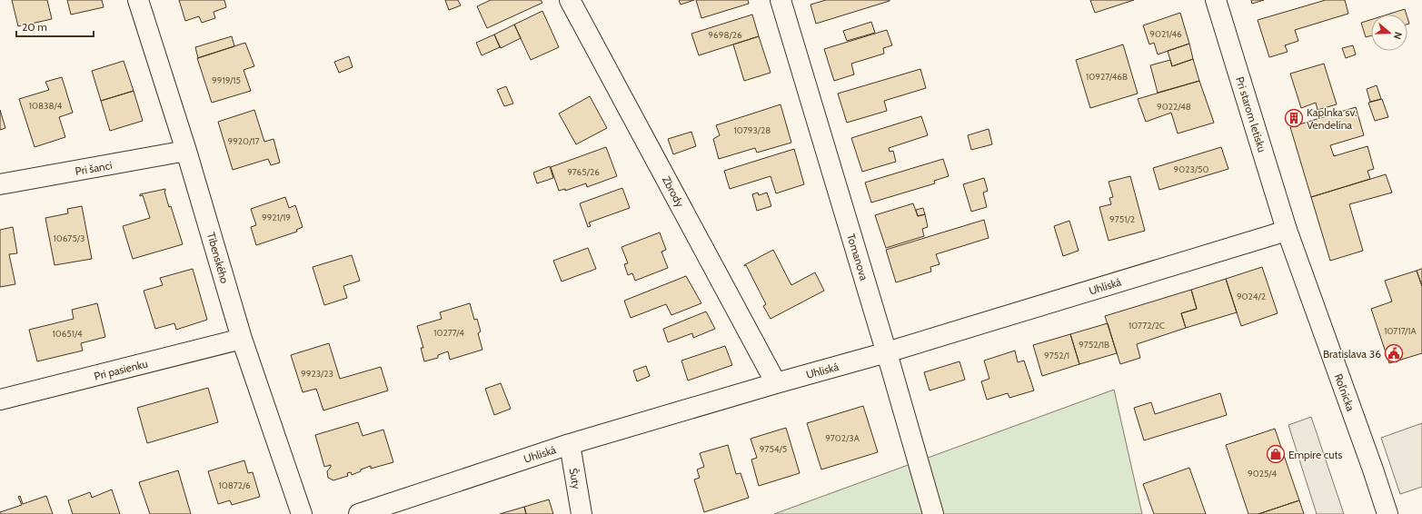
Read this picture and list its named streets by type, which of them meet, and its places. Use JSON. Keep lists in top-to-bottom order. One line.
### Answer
{"streets":{"street":["Pri starom letisku","Pri šanci","Zbrody","Tomanova","Tibenského","Uhliská","Pri pasienku","Roľnícka","Šuty"]},"crossings":[["Pri starom letisku","Uhliská"],["Pri starom letisku","Roľnícka"],["Pri šanci","Tibenského"],["Zbrody","Uhliská"],["Tomanova","Uhliská"],["Tibenského","Pri pasienku"],["Uhliská","Roľnícka"],["Uhliská","Šuty"]],"places":{"building":["Kaplnka sv. Vendelína"],"public building":["Bratislava 36"],"shop":["Empire cuts"]},"house_numbers":["9021/46","9698/26","10927/46B","9919/15","10838/4","9022/48","10793/28","9920/17","9023/50","9765/26","9921/19","9751/2","10675/3","9024/2","10772/2C","10717/1A","10277/4","10651/4","9752/1B","9752/1","9923/23","9702/3A","9754/5","9025/4","10872/6"],"scale_bar":"20 m","north":"right"}
